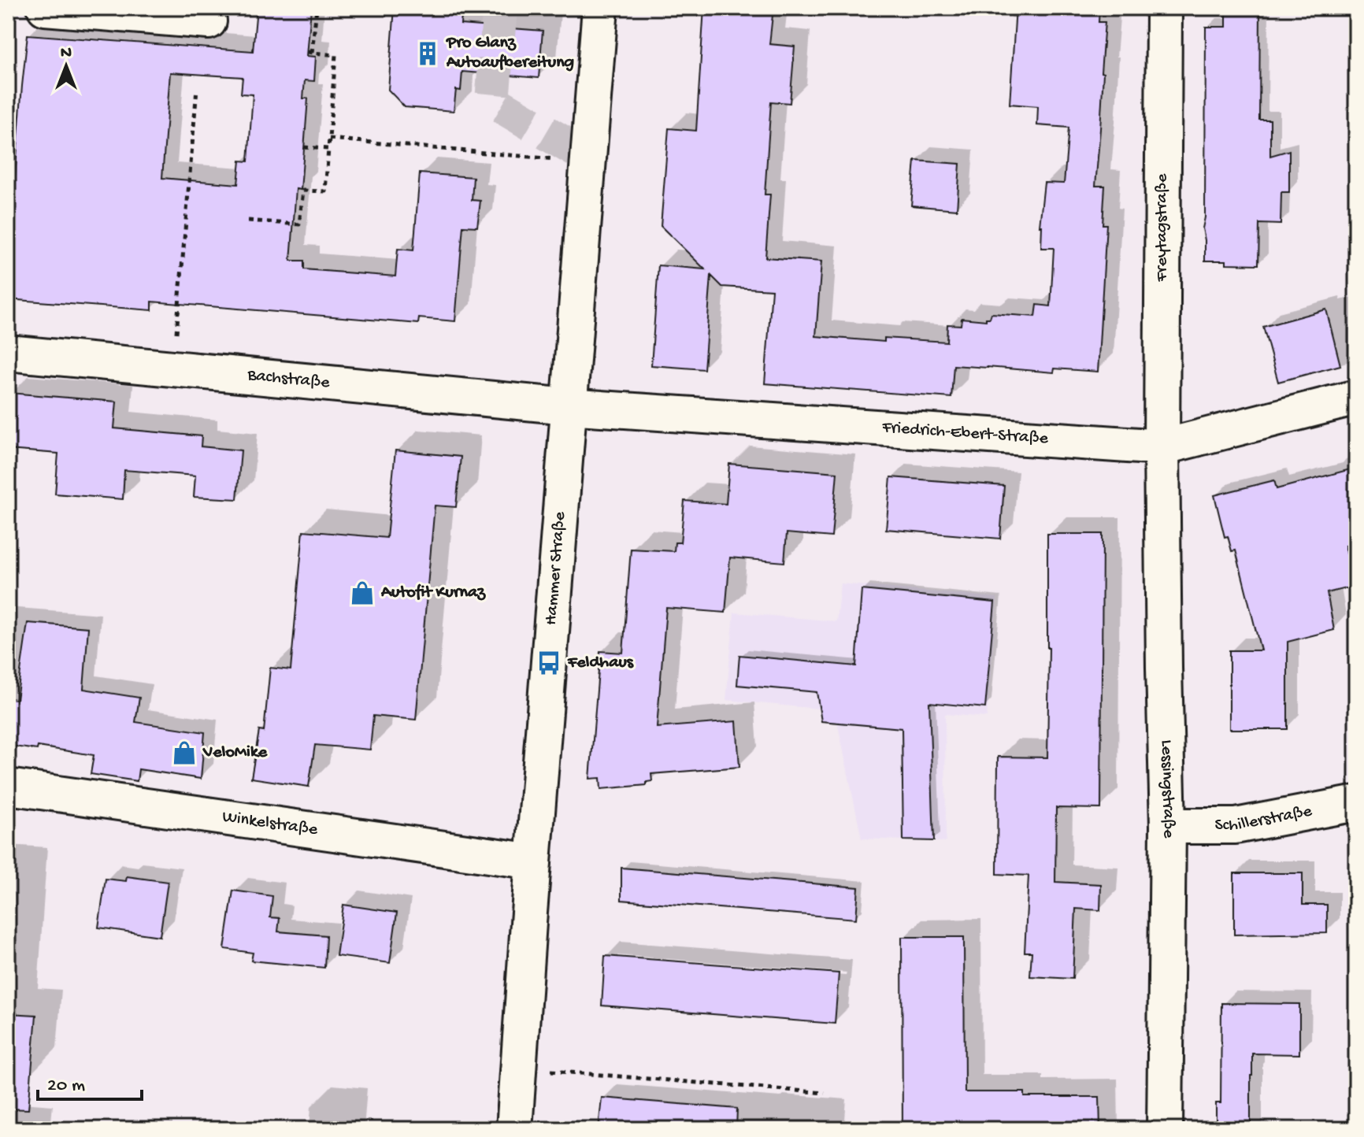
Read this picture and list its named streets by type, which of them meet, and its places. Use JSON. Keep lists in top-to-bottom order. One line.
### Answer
{"streets":{"street":["Freytagstraße","Bachstraße","Friedrich-Ebert-Straße","Hammer Straße","Lessingstraße","Schillerstraße","Winkelstraße"]},"crossings":[["Freytagstraße","Friedrich-Ebert-Straße"],["Freytagstraße","Lessingstraße"],["Bachstraße","Friedrich-Ebert-Straße"],["Bachstraße","Hammer Straße"],["Friedrich-Ebert-Straße","Hammer Straße"],["Friedrich-Ebert-Straße","Lessingstraße"],["Hammer Straße","Winkelstraße"],["Lessingstraße","Schillerstraße"]],"places":{"building":["Pro Glanz Autoaufbereitung"],"shop":["Autofit Kurnaz","VeloMike"],"bus stop":["Feldhaus"]},"scale_bar":"20 m","north":"top"}
